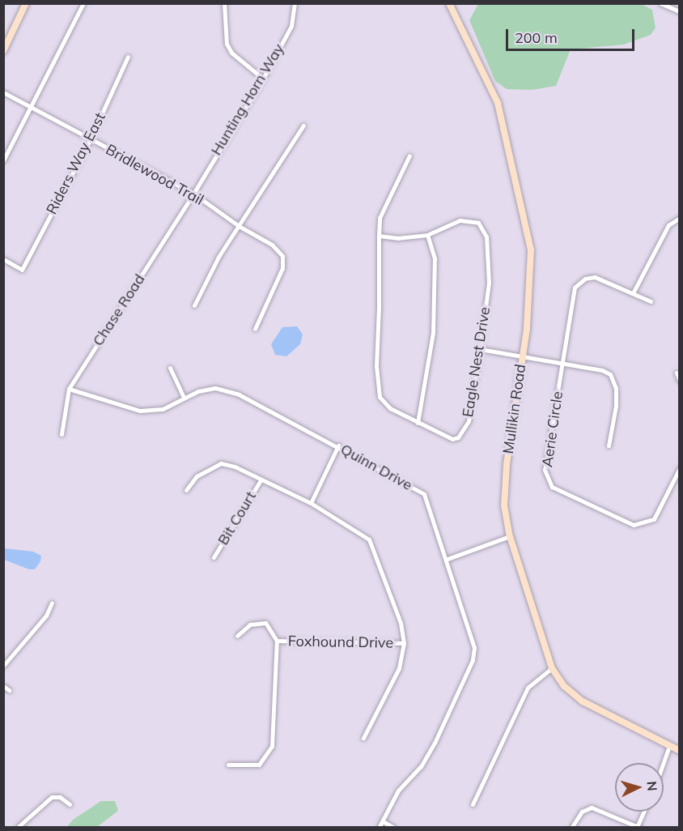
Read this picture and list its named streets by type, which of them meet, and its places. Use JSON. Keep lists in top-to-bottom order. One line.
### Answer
{"streets":{"street":["Hunting Horn Way","Riders Way East","Bridlewood Trail","Chase Road","Eagle Nest Drive","Mullikin Road","Aerie Circle","Quinn Drive","Bit Court","Foxhound Drive"]},"crossings":[["Hunting Horn Way","Bridlewood Trail"],["Hunting Horn Way","Chase Road"],["Riders Way East","Bridlewood Trail"],["Bridlewood Trail","Chase Road"],["Chase Road","Quinn Drive"]],"scale_bar":"200 m","north":"right"}
